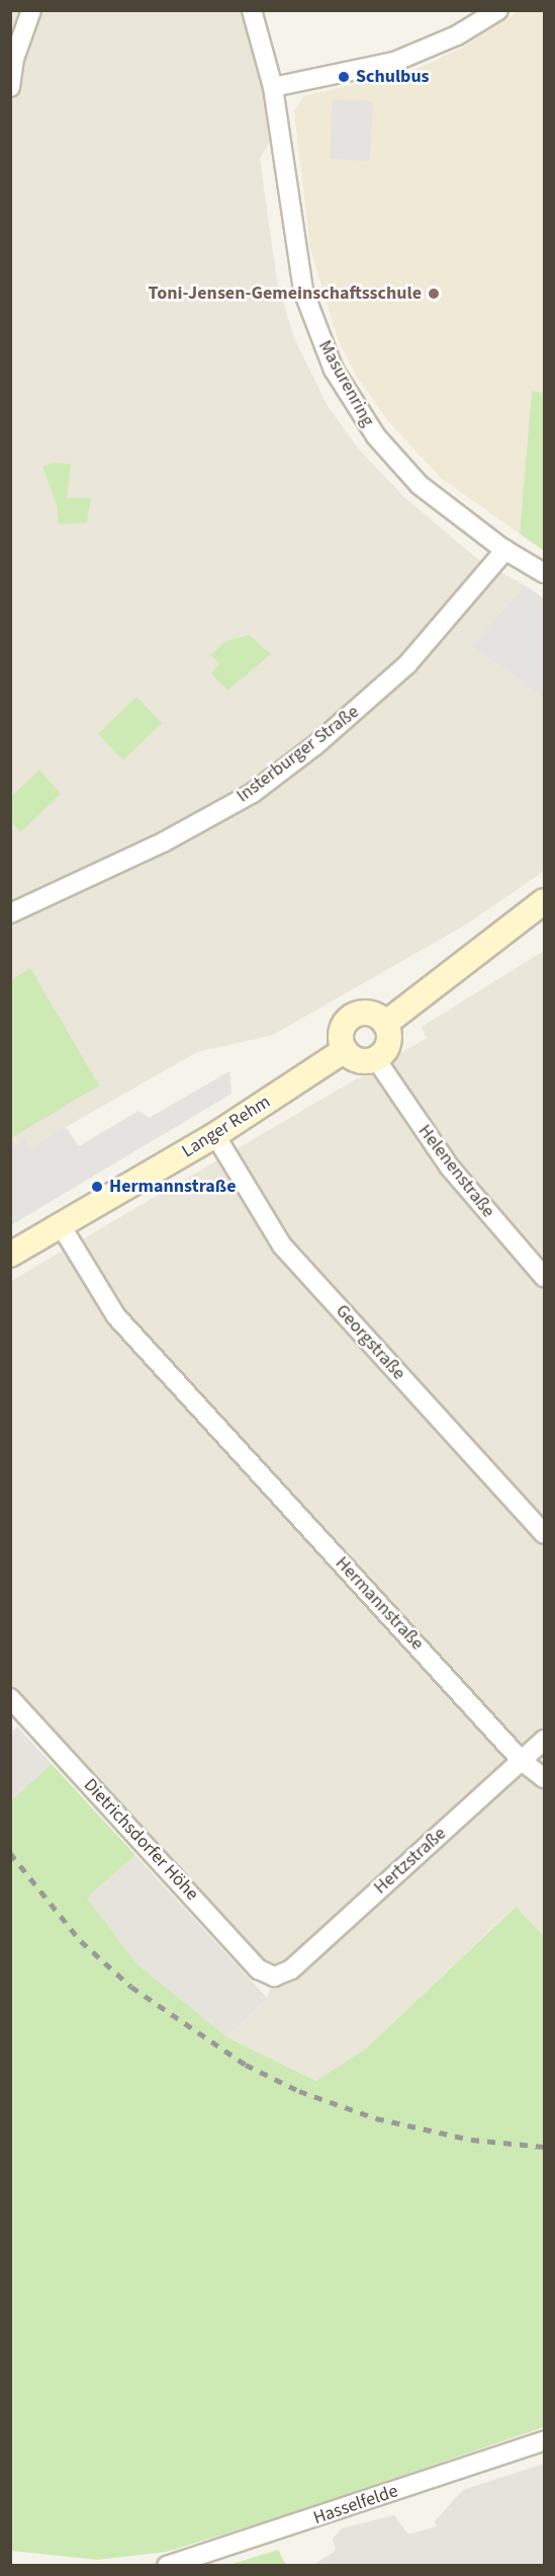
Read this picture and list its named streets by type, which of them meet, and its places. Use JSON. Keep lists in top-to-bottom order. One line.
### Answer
{"streets":{"street":["Masurenring","Insterburger Straße","Langer Rehm","Helenenstraße","Georgstraße","Hermannstraße","Dietrichsdorfer Höhe","Hertzstraße","Hasselfelde"]},"crossings":[["Masurenring","Insterburger Straße"],["Langer Rehm","Helenenstraße"],["Langer Rehm","Georgstraße"],["Langer Rehm","Hermannstraße"],["Hermannstraße","Hertzstraße"],["Dietrichsdorfer Höhe","Hertzstraße"]],"places":["Schulbus","Toni-Jensen-Gemeinschaftsschule","Hermannstraße"]}
